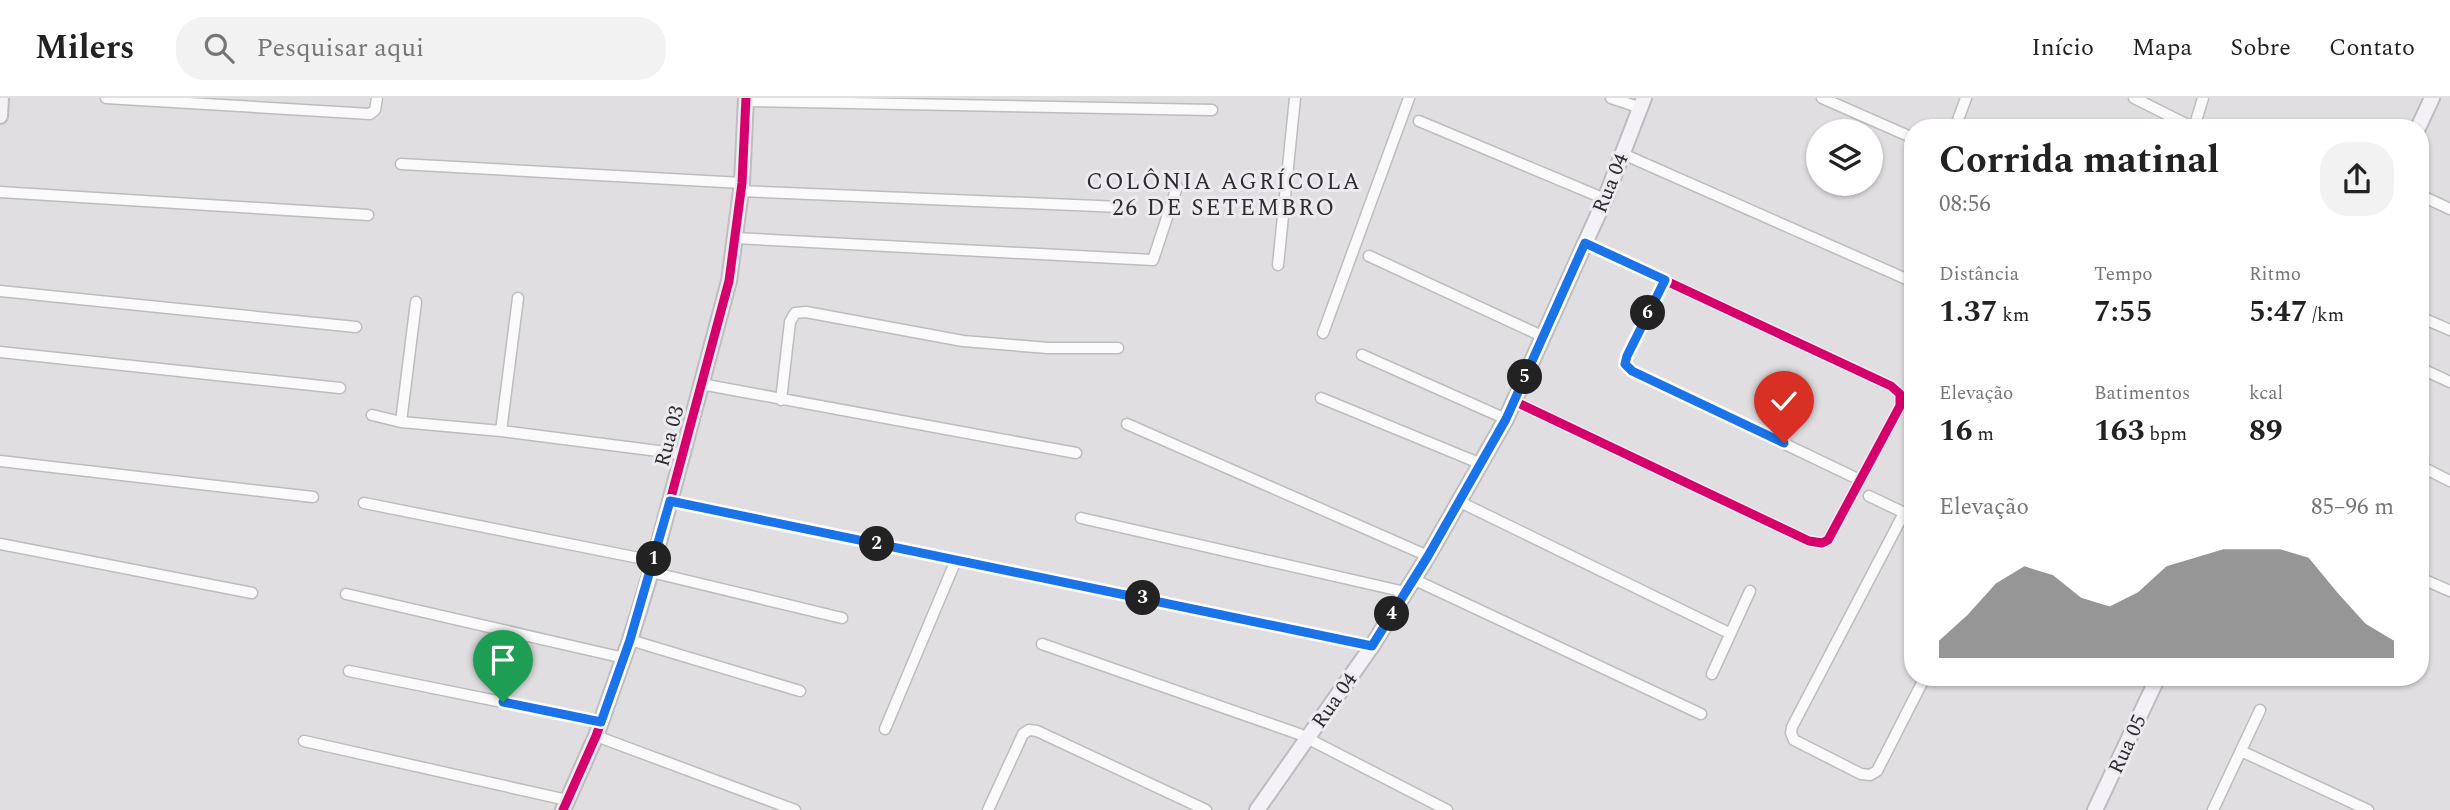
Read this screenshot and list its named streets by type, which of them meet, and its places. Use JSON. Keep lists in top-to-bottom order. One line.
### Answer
{"streets":{"street":["Rua 04","Rua 03","Rua 05"]},"districts":["COLÔNIA AGRÍCOLA 26 DE SETEMBRO"],"page":{"header":"Milers","search":"Pesquisar aqui","nav":["Início","Mapa","Sobre","Contato"],"heading":["Corrida matinal","08:56"],"stats":[["Distância","1.37 km"],["Tempo","7:55"],["Ritmo","5:47 /km"],["Elevação","16 m"],["Batimentos","163 bpm"],["kcal","89"]],"pins":["6","5","2","1","3","4"],"chart":["Elevação","85–96 m"]}}
